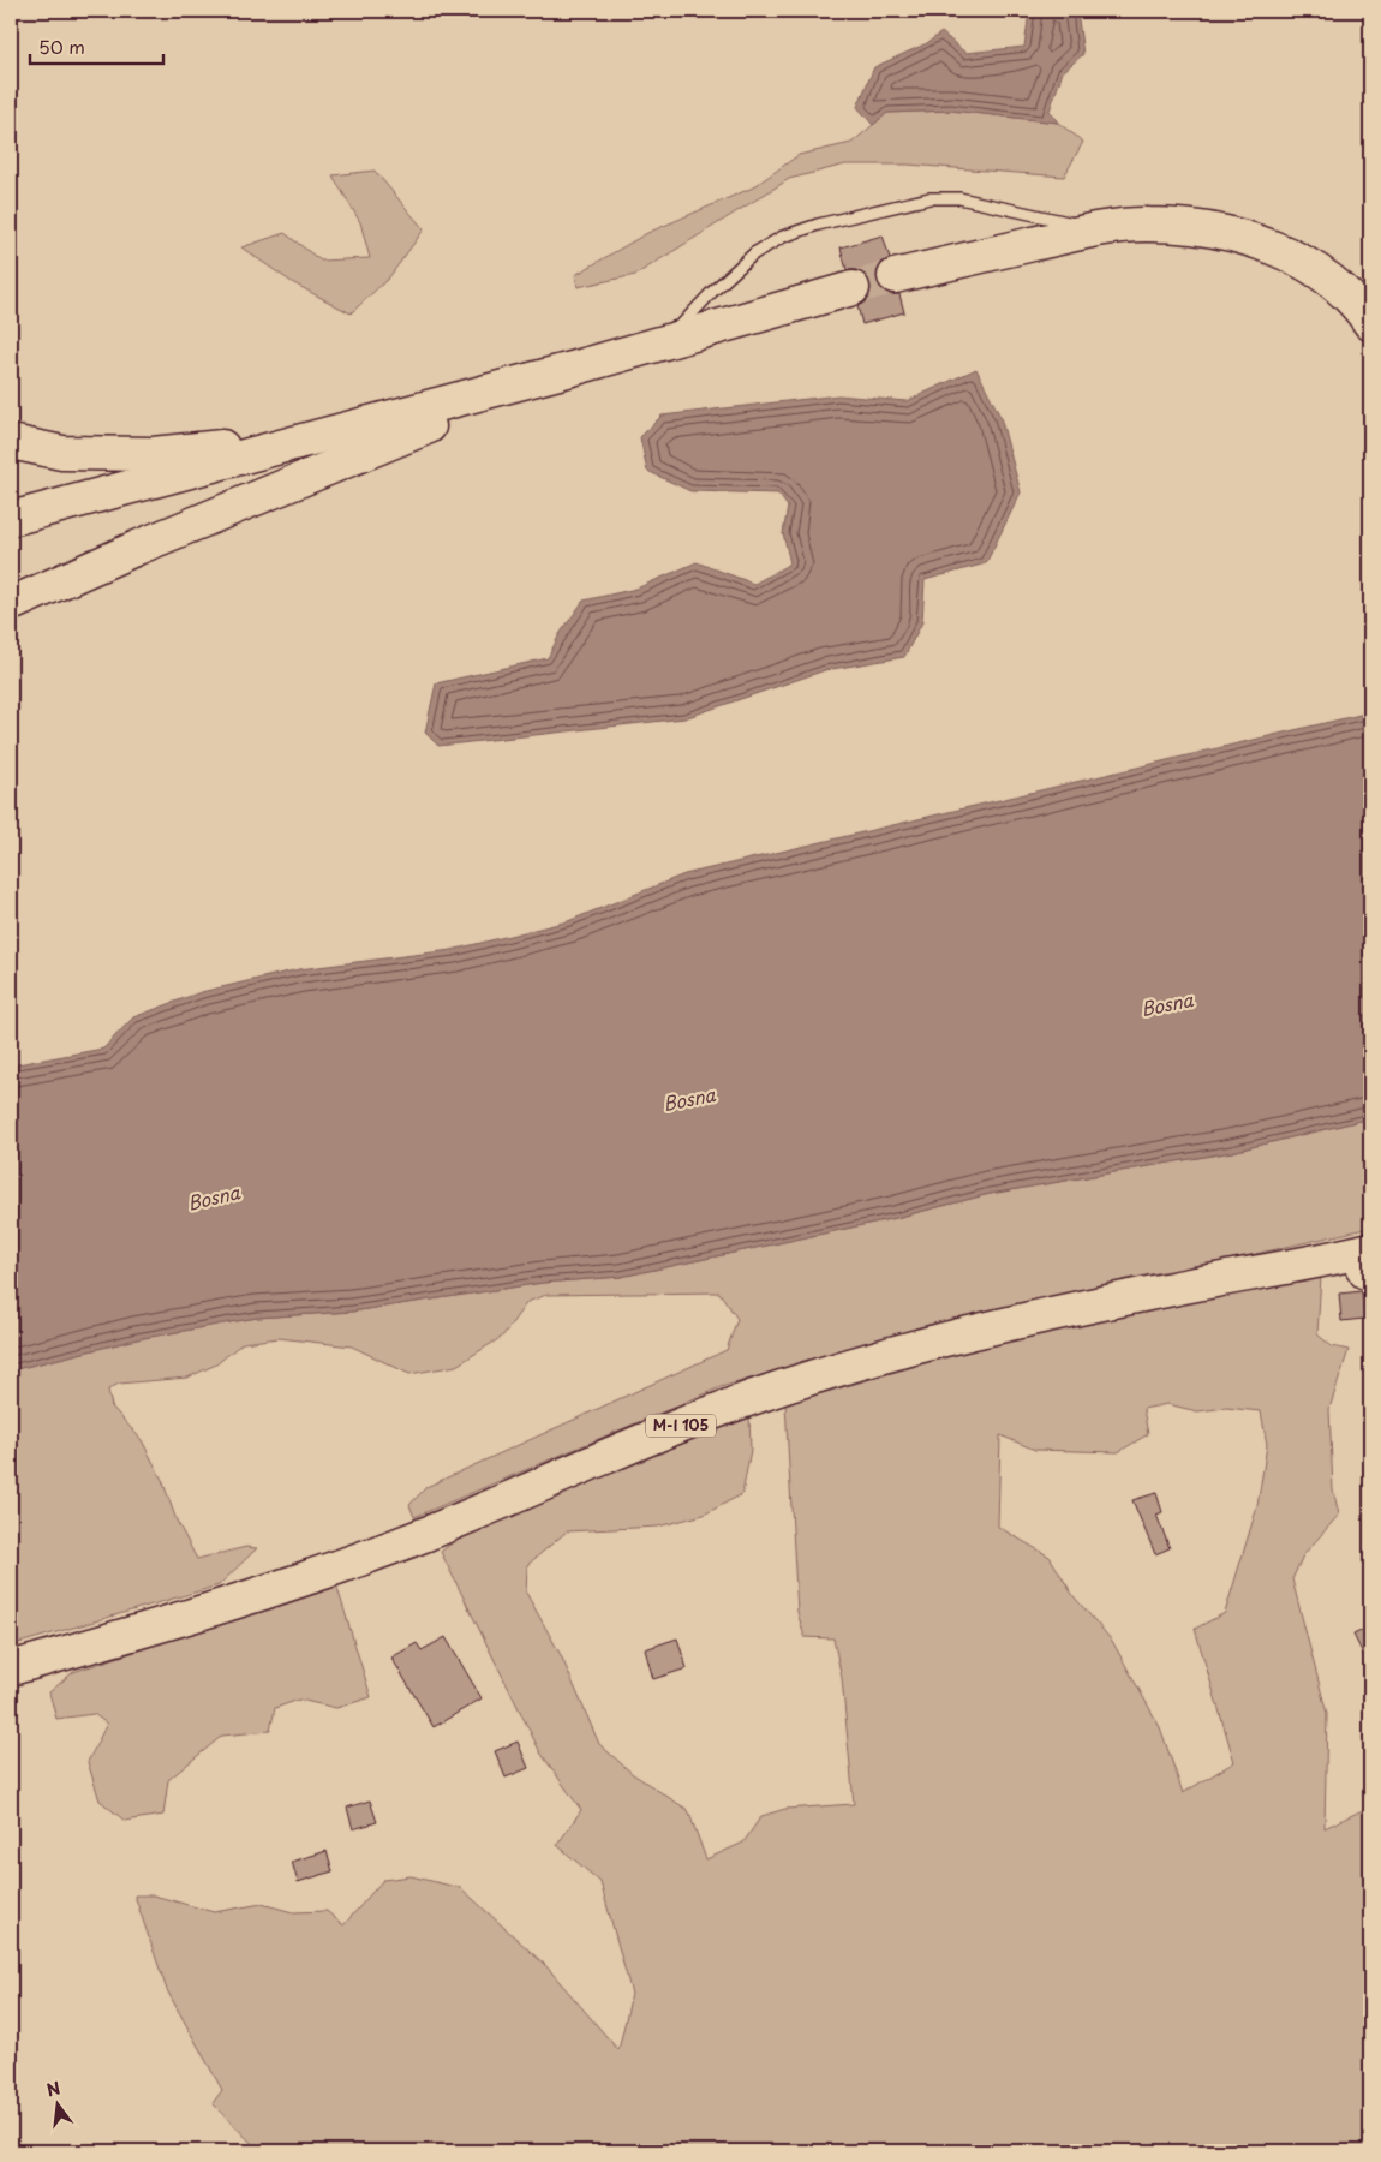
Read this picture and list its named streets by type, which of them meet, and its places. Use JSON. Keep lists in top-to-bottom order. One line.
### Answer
{"streets":{"main road":["M-I 105"]},"water":["Bosna"],"scale_bar":"50 m","north":"top"}
